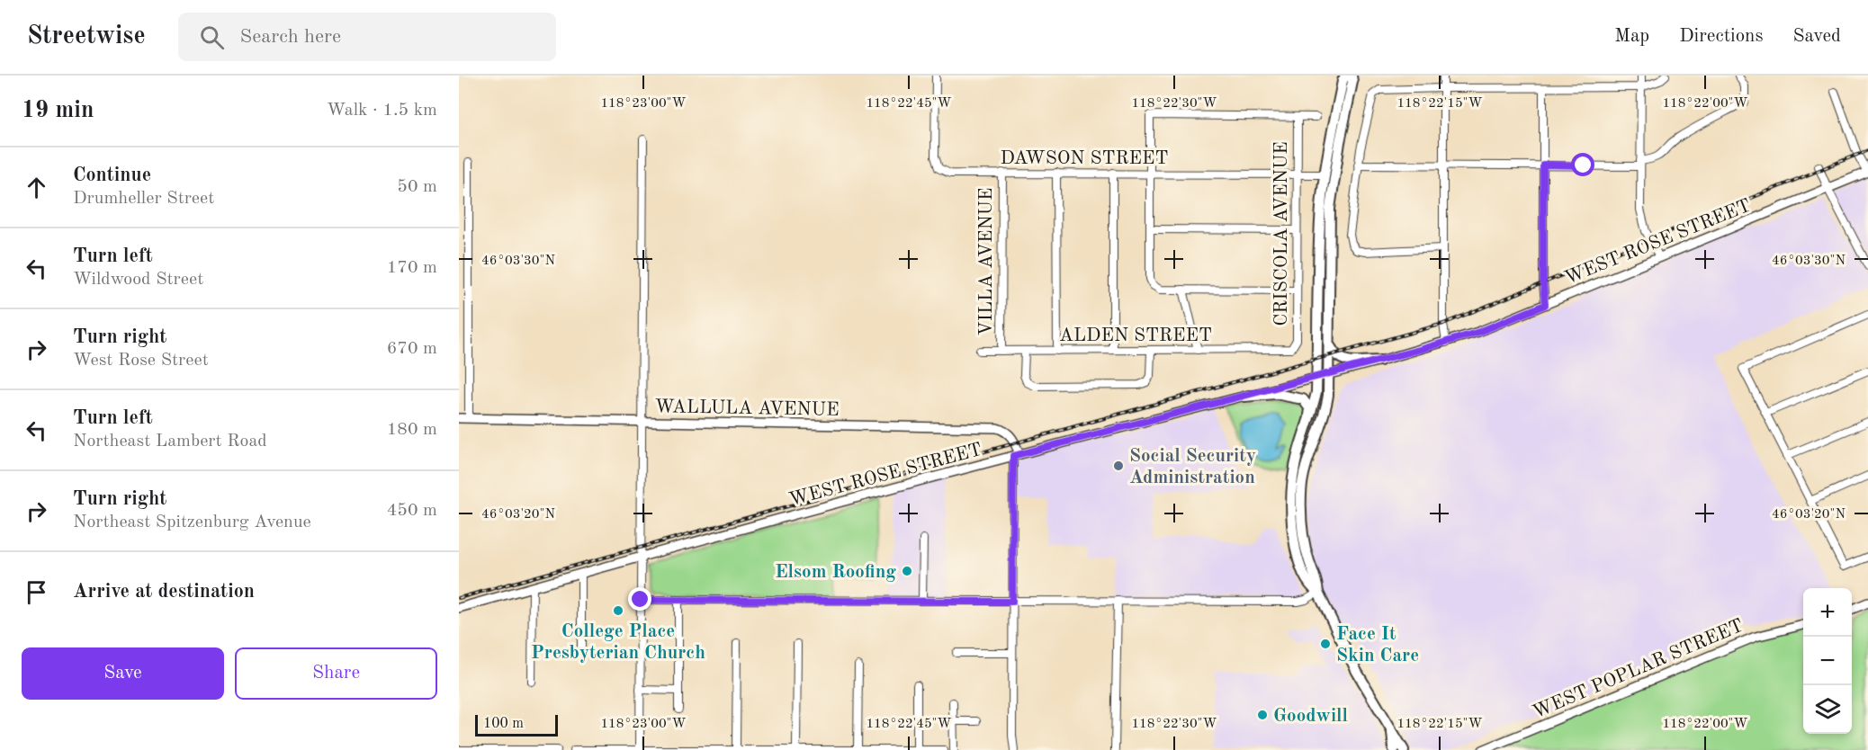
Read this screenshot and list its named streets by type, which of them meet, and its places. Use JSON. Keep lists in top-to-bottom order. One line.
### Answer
{"streets":{"main road":["WEST ROSE STREET","WALLULA AVENUE","WEST POPLAR STREET"],"street":["DAWSON STREET","CRISCOLA AVENUE","VILLA AVENUE","ALDEN STREET"]},"crossings":[["DAWSON STREET","CRISCOLA AVENUE"],["DAWSON STREET","VILLA AVENUE"],["CRISCOLA AVENUE","ALDEN STREET"],["WEST ROSE STREET","WALLULA AVENUE"],["VILLA AVENUE","ALDEN STREET"]],"places":["Social Security Administration","Elsom Roofing","College Place Presbyterian Church","Face It Skin Care","Goodwill"],"scale_bar":"100 m","page":{"header":"Streetwise","search":"Search here","nav":["Map","Directions","Saved"],"heading":["19 min","Walk · 1.5 km"],"list":[["Continue","Drumheller Street","50 m"],["Turn left","Wildwood Street","170 m"],["Turn right","West Rose Street","670 m"],["Turn left","Northeast Lambert Road","180 m"],["Turn right","Northeast Spitzenburg Avenue","450 m"],"Arrive at destination"],"map_buttons":["+","−"],"buttons":["Save","Share"],"scale":"100 m"},"coordinates":["118°23'00\"W","118°22'45\"W","118°22'30\"W","118°22'15\"W","118°22'00\"W","46°03'30\"N","46°03'20\"N"]}
